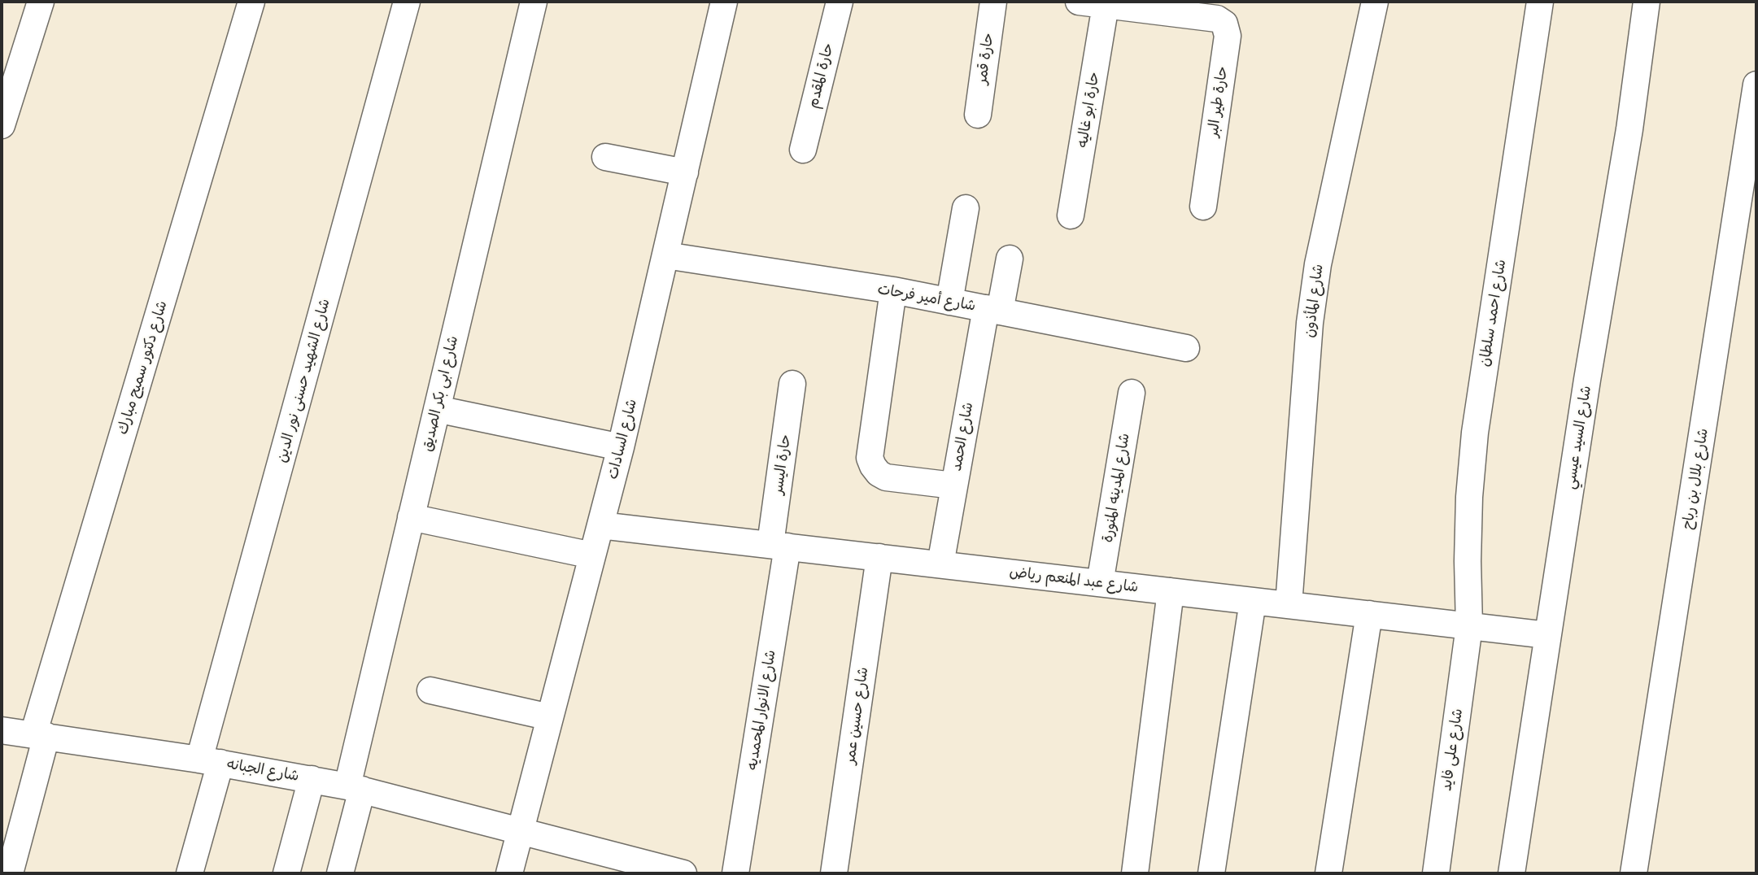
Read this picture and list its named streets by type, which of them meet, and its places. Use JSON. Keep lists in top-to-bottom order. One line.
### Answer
{"streets":{"street":["حارة قمر","حارة المقدم","حارة طير البر","حارة ابو غاليه","شارع أمير فرحات","شارع المأذون","شارع احمد سلطان","شارع دكتور سميح مبارك","شارع الشهيد حسنى نور الدين","شارع ابى بكر الصديق","شارع الحمد","شارع السيد عيسي","شارع السادات","حارة اليسر","شارع بلال بن رباح","شارع المدينه المنورة","شارع عبد المنعم رياض","شارع الانوار المحمديه","شارع حسين عمر","شارع على فايد","شارع الجبانه"]},"crossings":[["شارع أمير فرحات","شارع الحمد"],["شارع أمير فرحات","شارع السادات"],["شارع المأذون","شارع عبد المنعم رياض"],["شارع احمد سلطان","شارع عبد المنعم رياض"],["شارع احمد سلطان","شارع على فايد"],["شارع دكتور سميح مبارك","شارع الجبانه"],["شارع الشهيد حسنى نور الدين","شارع الجبانه"],["شارع ابى بكر الصديق","شارع الجبانه"],["شارع الحمد","شارع عبد المنعم رياض"],["شارع السيد عيسي","شارع عبد المنعم رياض"],["شارع السادات","شارع عبد المنعم رياض"],["شارع السادات","شارع الجبانه"],["حارة اليسر","شارع عبد المنعم رياض"],["حارة اليسر","شارع الانوار المحمديه"],["شارع المدينه المنورة","شارع عبد المنعم رياض"],["شارع عبد المنعم رياض","شارع الانوار المحمديه"],["شارع عبد المنعم رياض","شارع حسين عمر"],["شارع عبد المنعم رياض","شارع على فايد"]]}
